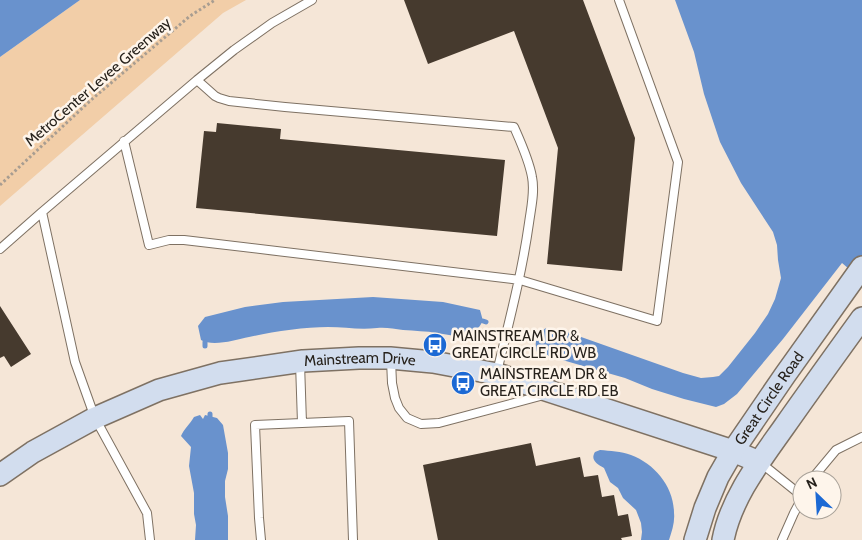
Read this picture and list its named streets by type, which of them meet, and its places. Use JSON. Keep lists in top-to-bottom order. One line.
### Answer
{"streets":{"street":["Mainstream Drive","Great Circle Road"],"path":["MetroCenter Levee Greenway"]},"crossings":[["Mainstream Drive","Great Circle Road"]],"places":{"bus stop":["MAINSTREAM DR & GREAT CIRCLE RD WB","MAINSTREAM DR & GREAT CIRCLE RD EB"]},"north":"top left"}
